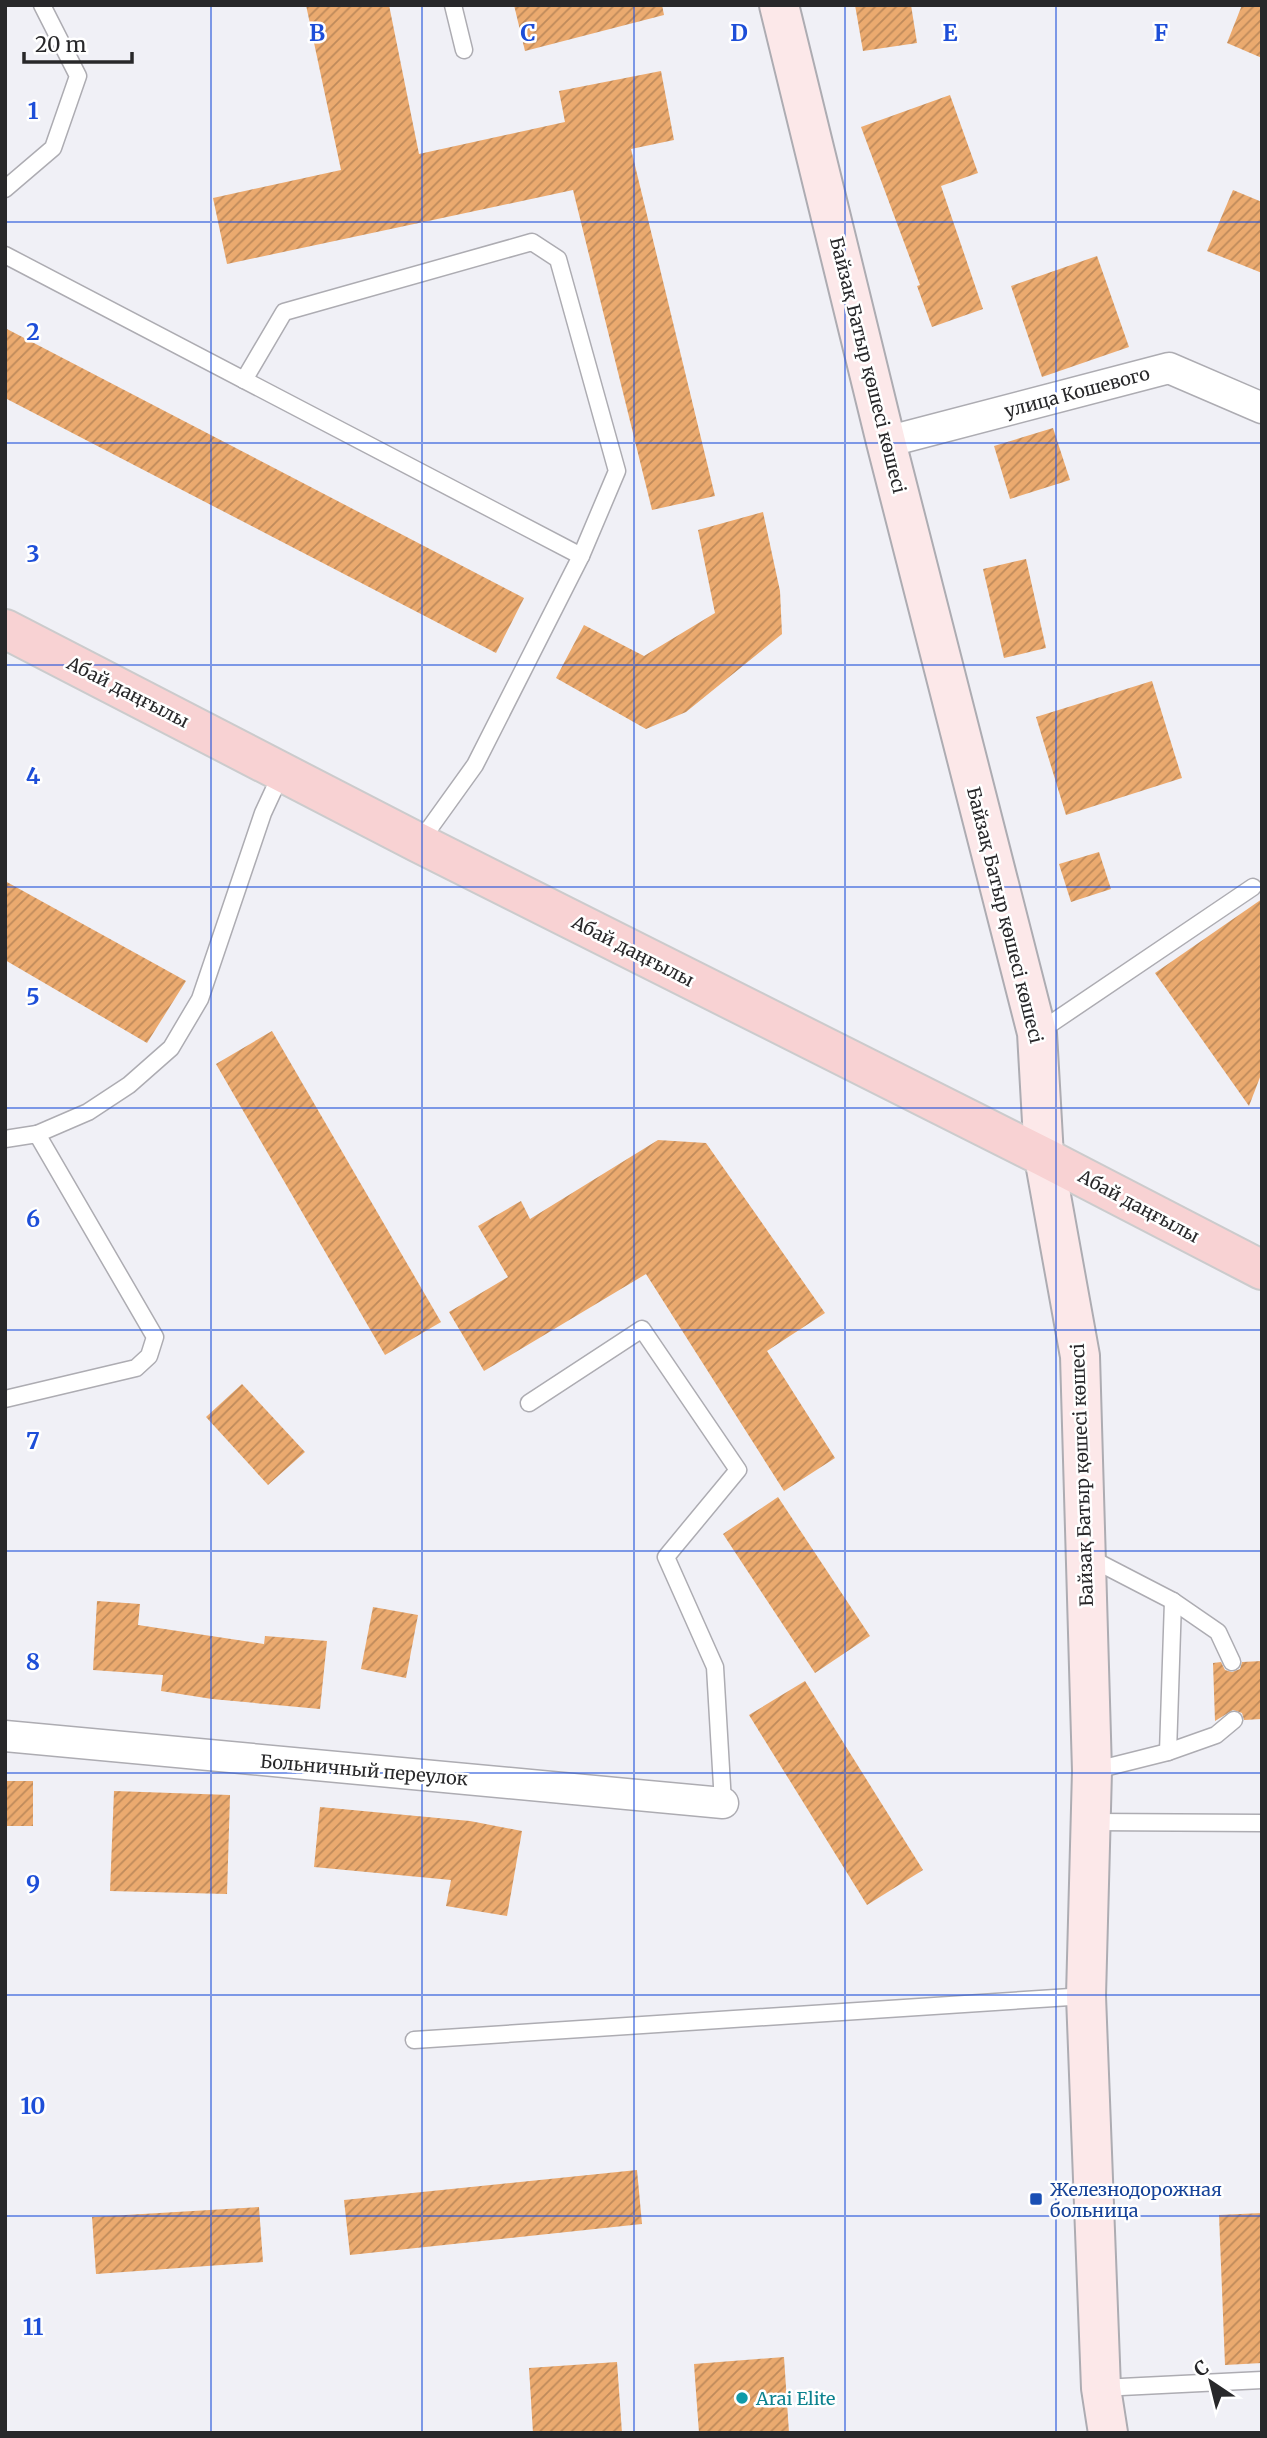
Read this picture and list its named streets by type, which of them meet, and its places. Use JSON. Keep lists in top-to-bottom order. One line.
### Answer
{"streets":{"main road":["Байзақ Батыр қөшесі көшесі","Абай даңғылы"],"street":["улица Кошевого","Больничный переулок"]},"crossings":[["Байзақ Батыр қөшесі көшесі","улица Кошевого"],["Байзақ Батыр қөшесі көшесі","Абай даңғылы"]],"places":{"transit":["Железнодорожная больница"],"other":["Arai Elite"]},"scale_bar":"20 m","north":"top left","grid":{"columns":["B","C","D","E","F"],"rows":["1","2","3","4","5","6","7","8","9","10","11"]}}
